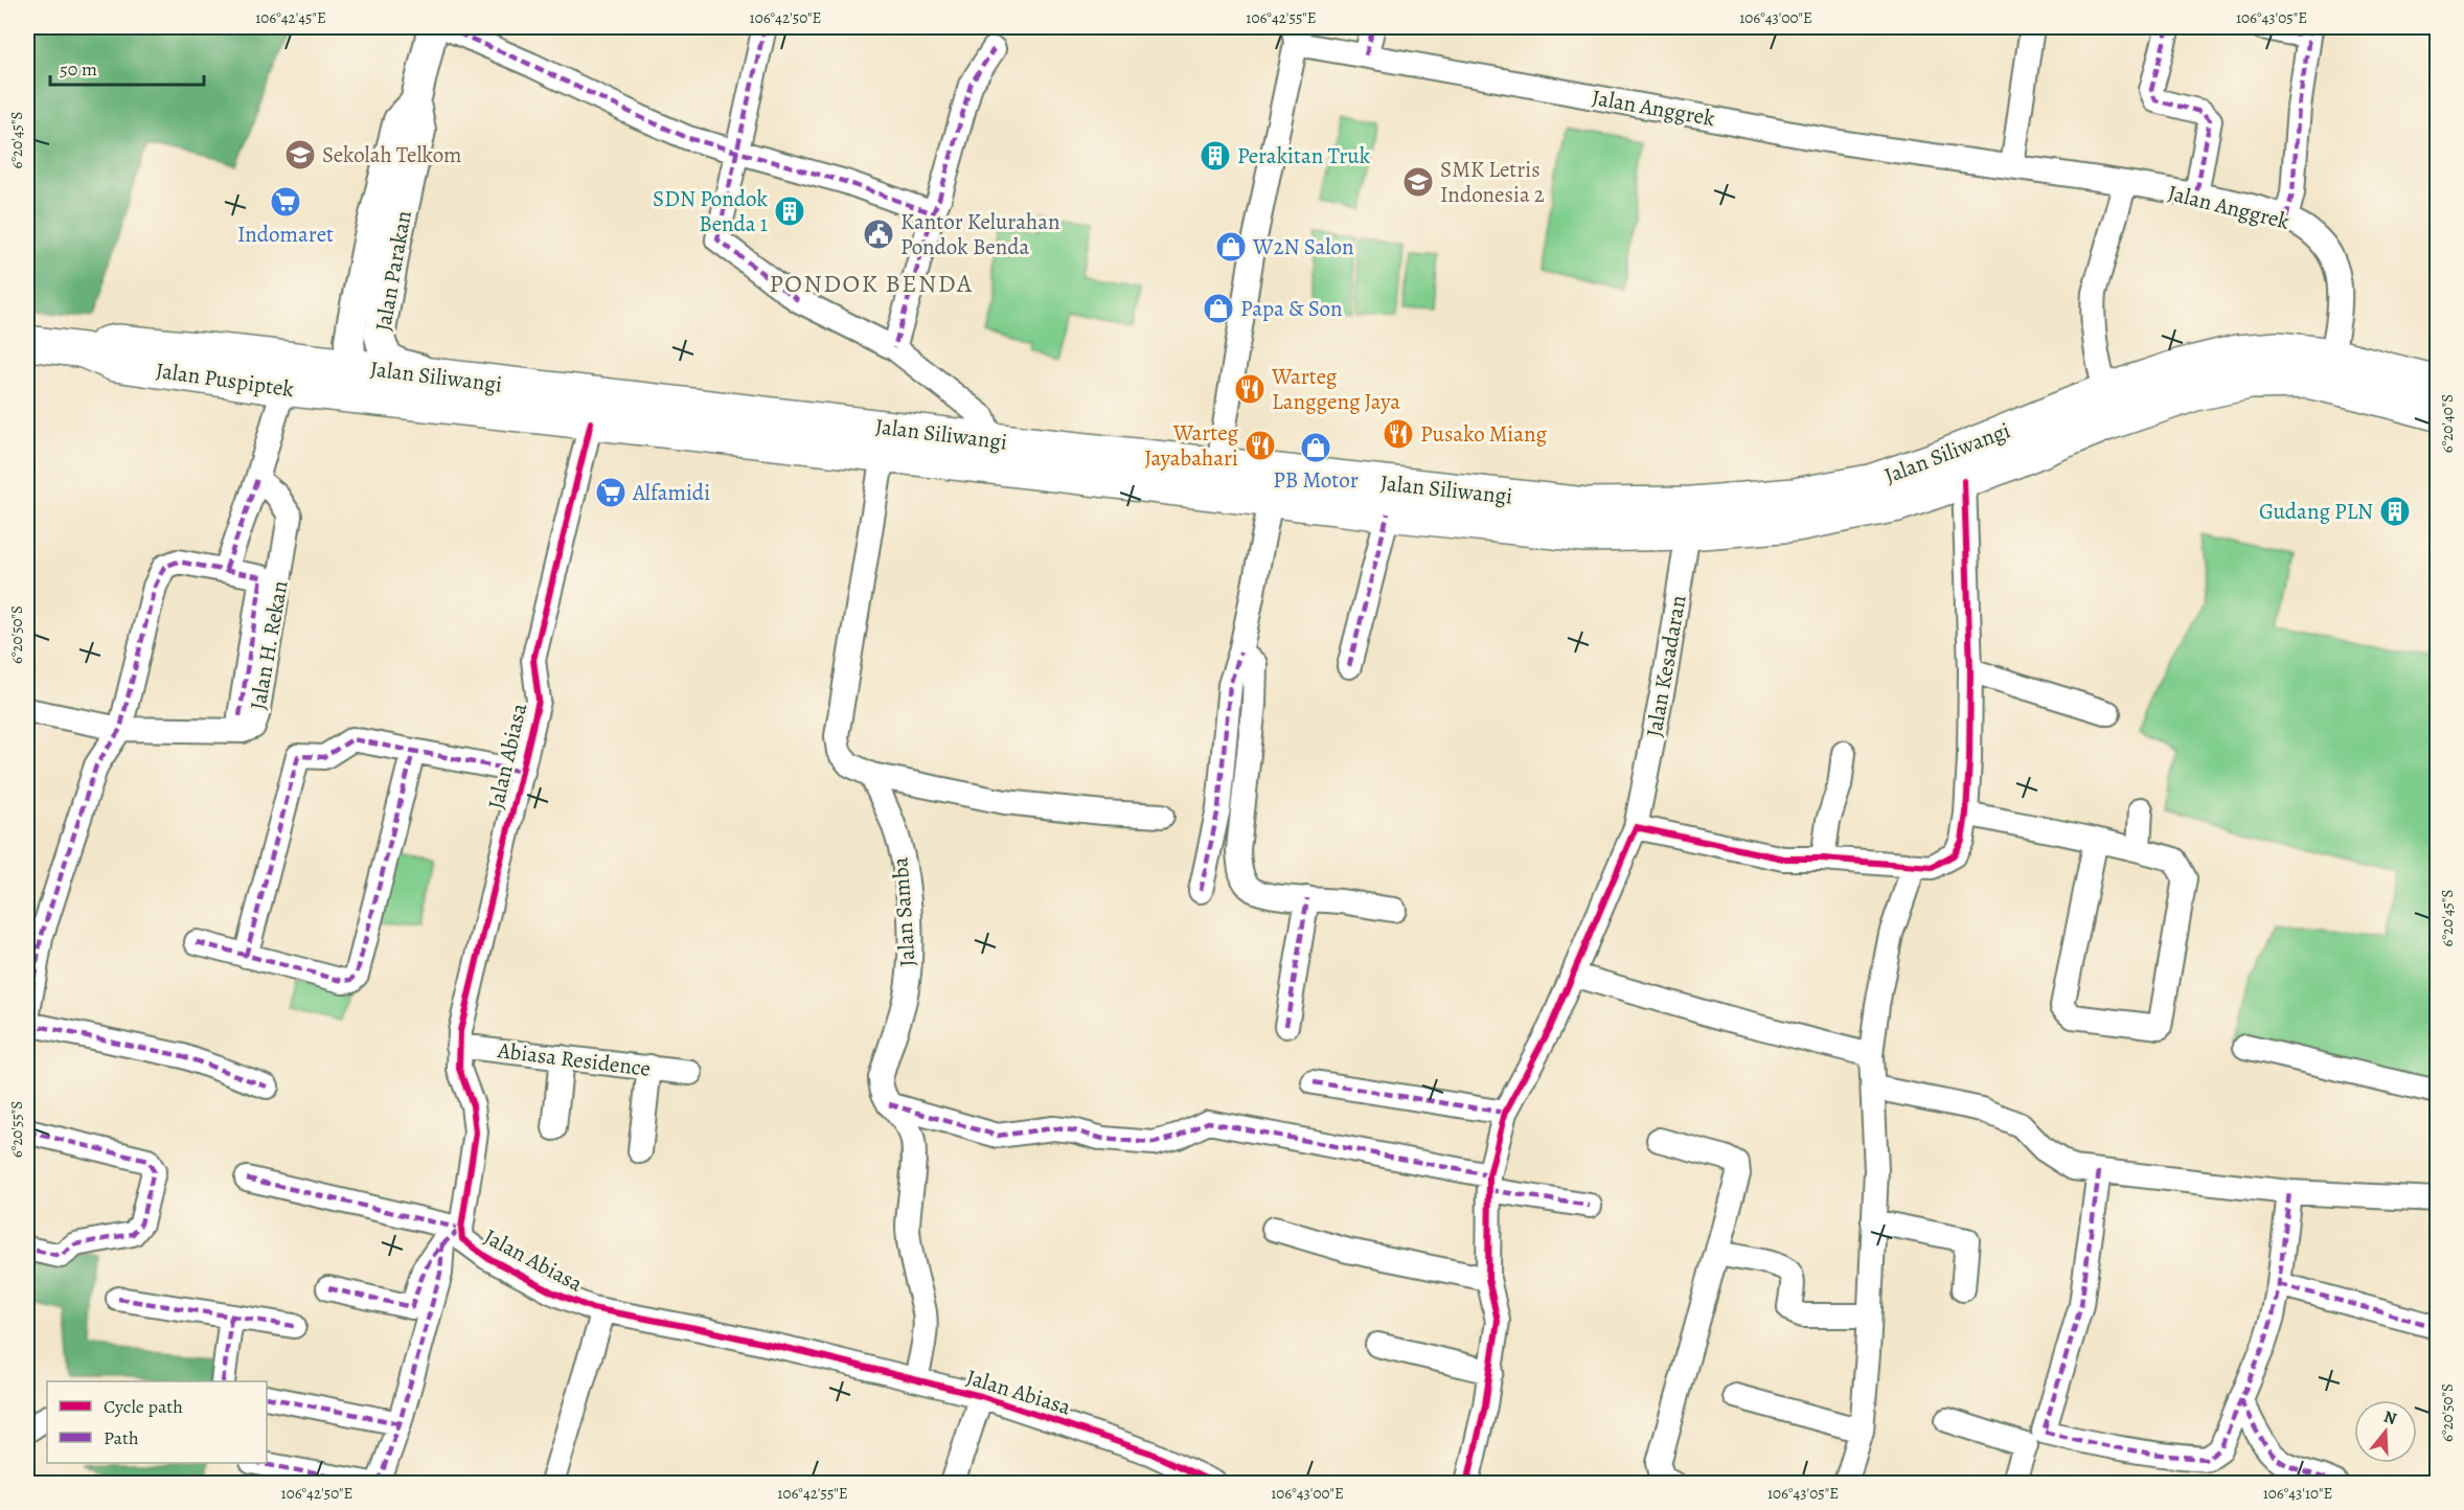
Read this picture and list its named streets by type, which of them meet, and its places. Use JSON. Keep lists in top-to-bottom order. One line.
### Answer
{"streets":{"main road":["Jalan Siliwangi","Jalan Puspiptek"],"street":["Jalan Anggrek","Jalan Parakan","Jalan H. Rekan","Jalan Kesadaran","Jalan Abiasa","Jalan Samba","Abiasa Residence"]},"crossings":[["Jalan Anggrek","Jalan Siliwangi"],["Jalan Parakan","Jalan Siliwangi"],["Jalan Parakan","Jalan Puspiptek"],["Jalan Siliwangi","Jalan Puspiptek"],["Jalan Siliwangi","Jalan Kesadaran"],["Jalan Siliwangi","Jalan Abiasa"],["Jalan Abiasa","Jalan Samba"],["Jalan Abiasa","Abiasa Residence"]],"districts":["PONDOK BENDA"],"places":{"school or university":["Sekolah Telkom","SMK Letris Indonesia 2"],"building":["Perakitan Truk","SDN Pondok Benda 1","Gudang PLN"],"supermarket":["Indomaret","Alfamidi"],"public building":["Kantor Kelurahan Pondok Benda"],"shop":["W2N Salon","Papa & Son","PB Motor"],"restaurant":["Warteg Langgeng Jaya","Pusako Miang","Warteg Jayabahari"]},"legend":["Cycle path","Path"],"scale_bar":"50 m","north":"top","coordinates":["106°42'45\"E","106°42'50\"E","106°42'55\"E","106°43'00\"E","106°43'05\"E","6°20'45\"S","6°20'40\"S","6°20'50\"S","6°20'55\"S","106°43'10\"E"]}
